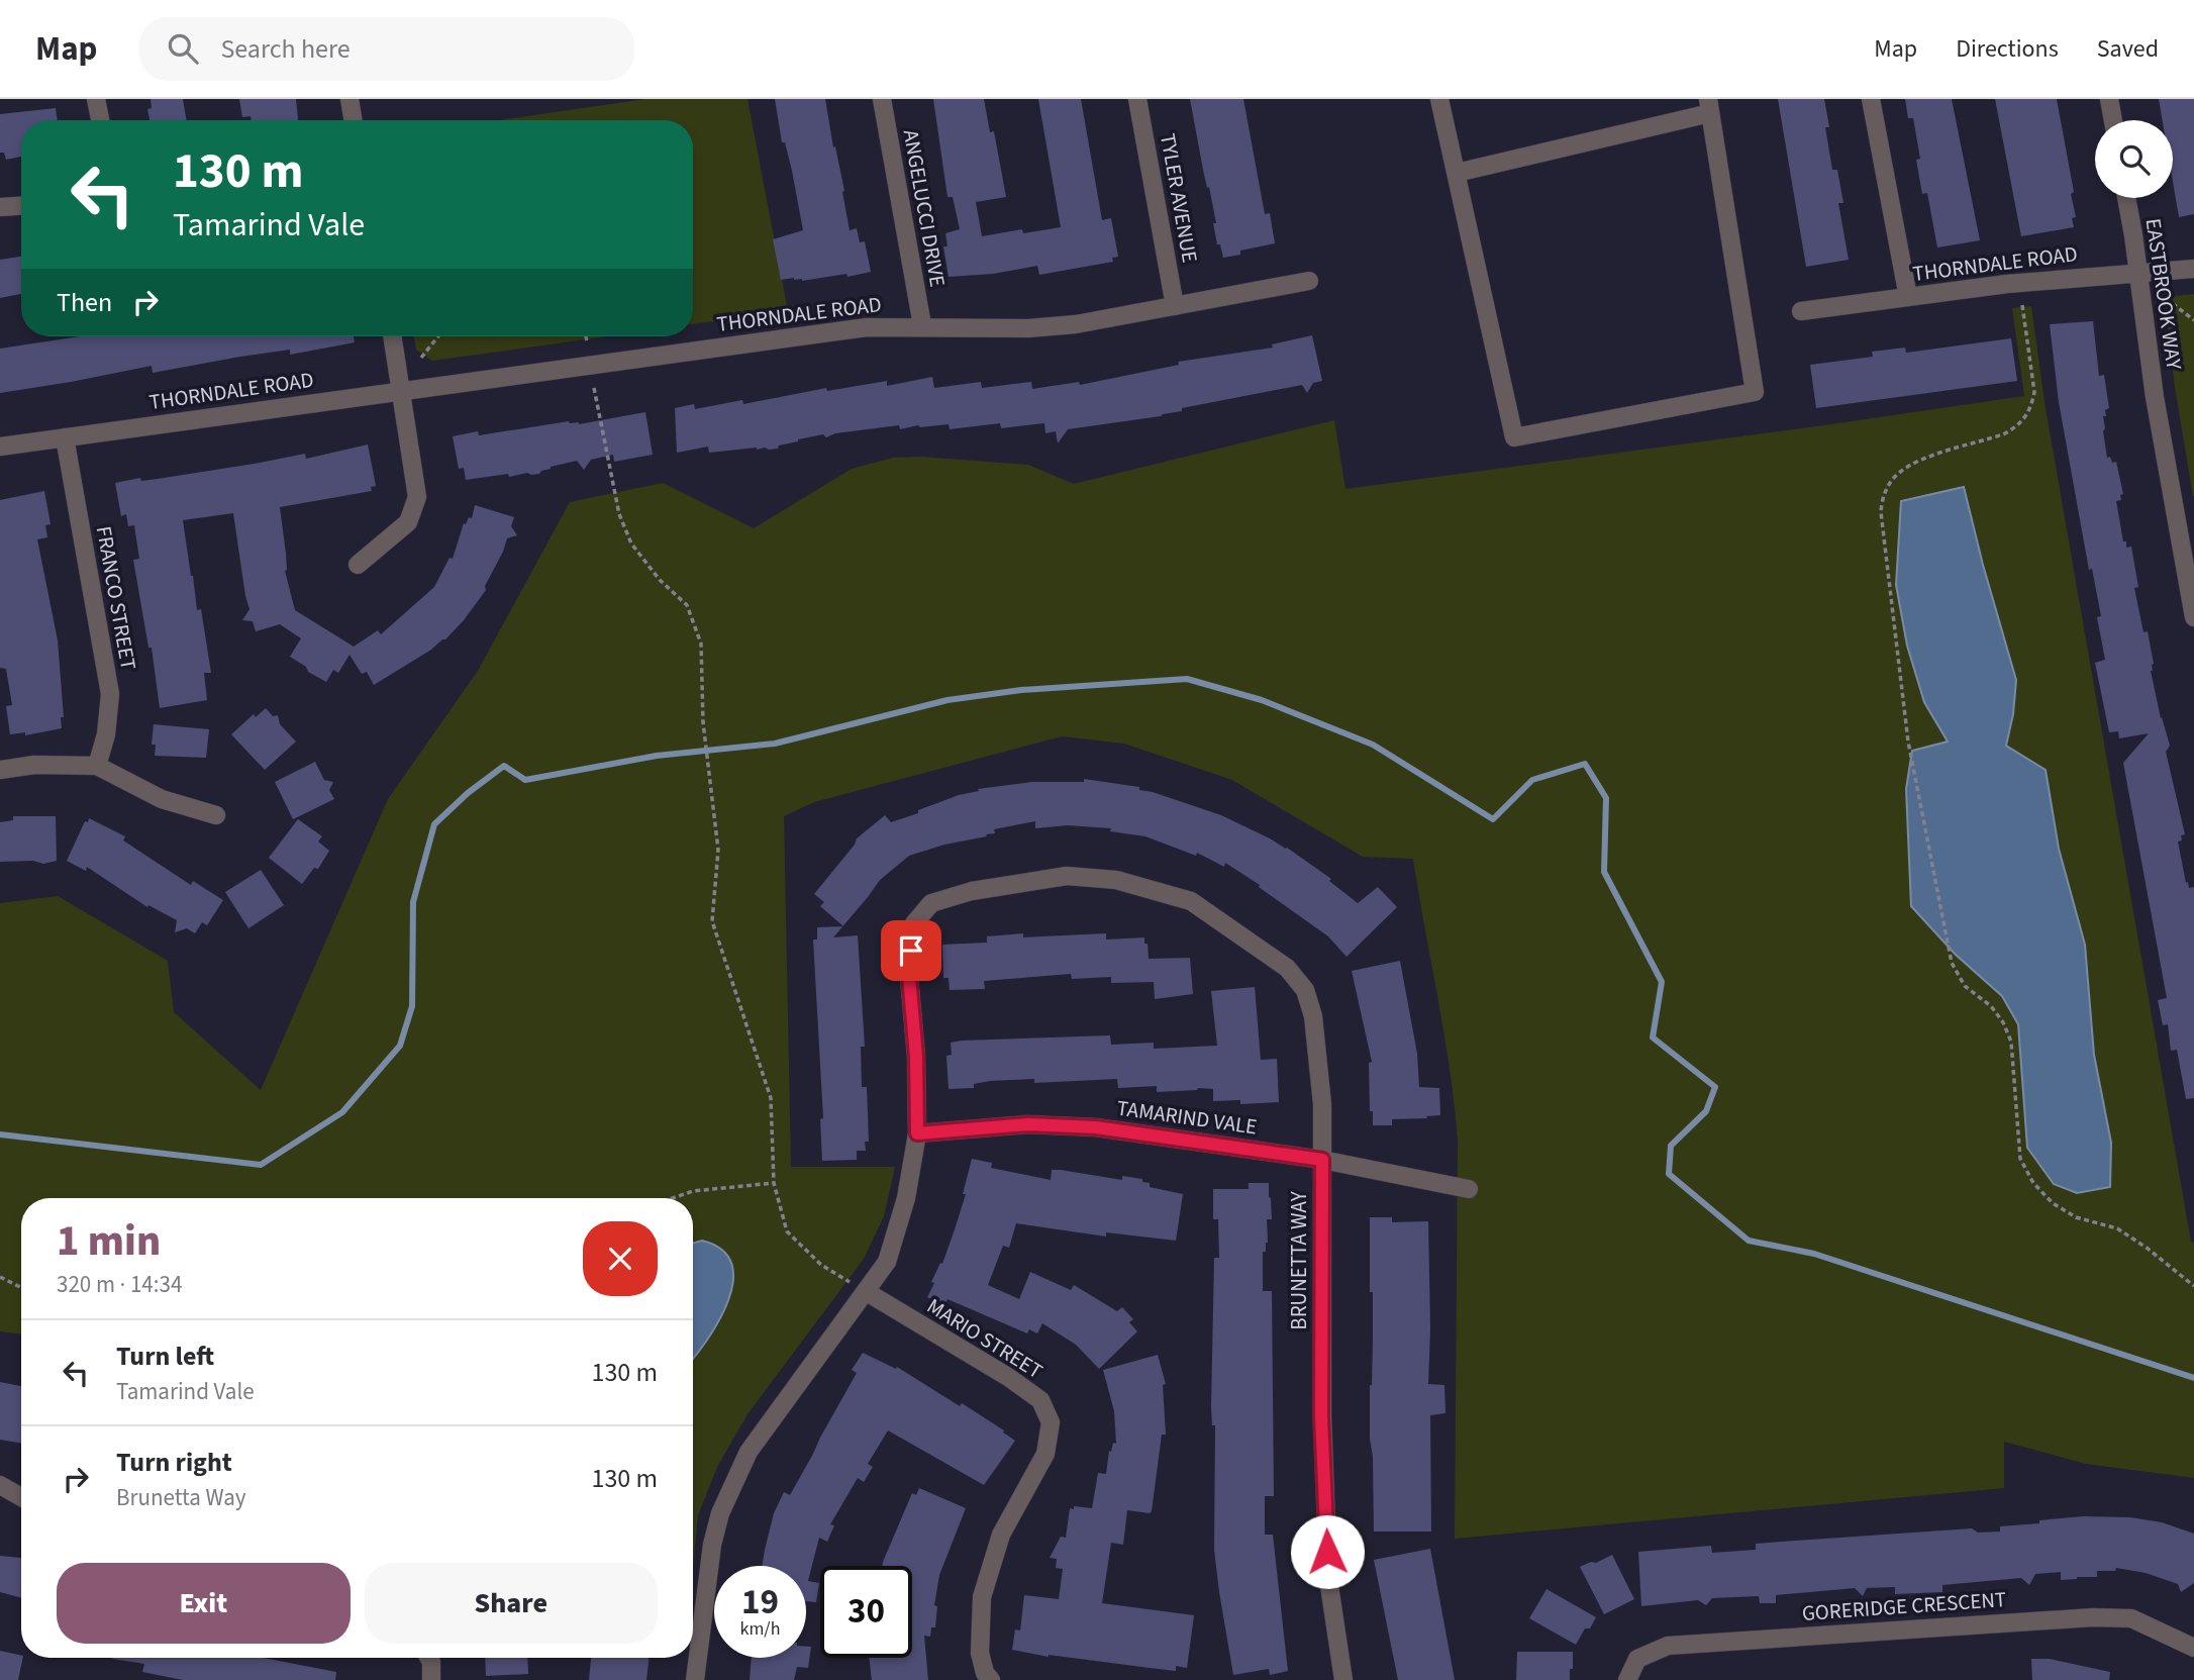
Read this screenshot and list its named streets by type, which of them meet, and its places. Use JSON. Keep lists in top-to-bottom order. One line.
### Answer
{"streets":{"street":["TYLER AVENUE","ANGELUCCI DRIVE","THORNDALE ROAD","EASTBROOK WAY","FRANCO STREET","TAMARIND VALE","BRUNETTA WAY","MARIO STREET","GORERIDGE CRESCENT"]},"crossings":[["TYLER AVENUE","THORNDALE ROAD"],["ANGELUCCI DRIVE","THORNDALE ROAD"],["THORNDALE ROAD","EASTBROOK WAY"],["THORNDALE ROAD","FRANCO STREET"],["TAMARIND VALE","BRUNETTA WAY"],["BRUNETTA WAY","MARIO STREET"]],"page":{"header":"Map","search":"Search here","nav":["Map","Directions","Saved"],"turn":["130 m","Tamarind Vale"],"then":"Then","heading":["1 min","320 m · 14:34"],"list":[{"name":"Turn left","note":"Tamarind Vale","value":"130 m"},{"name":"Turn right","note":"Brunetta Way","value":"130 m"}],"buttons":["Exit","Share"],"speed":"19 km/h","limit":"30"}}
